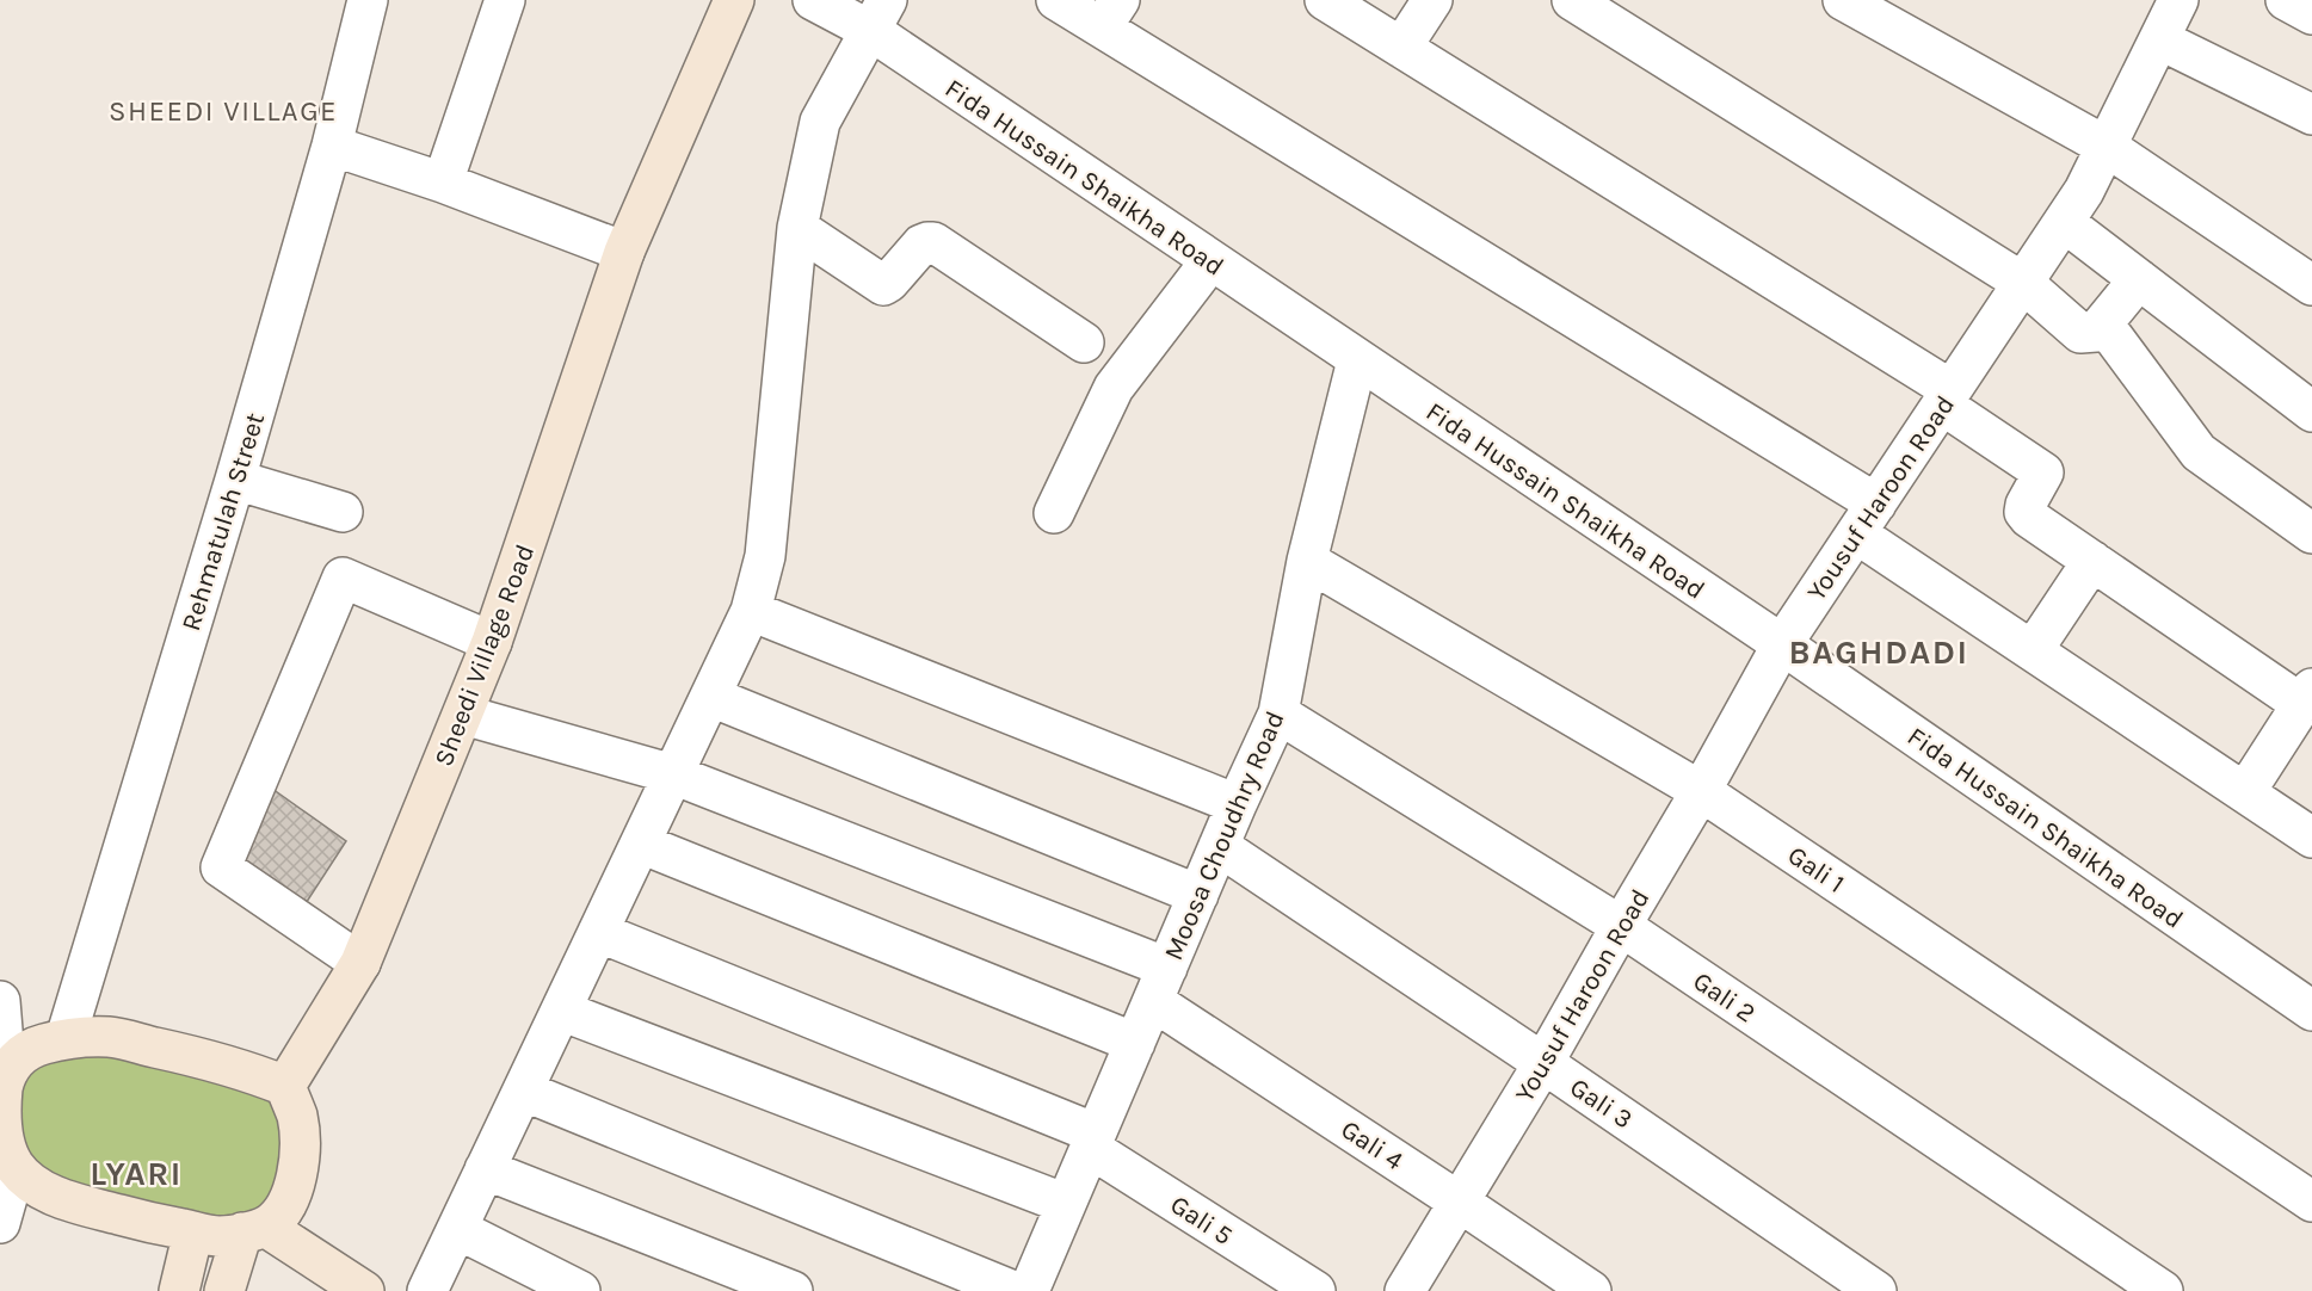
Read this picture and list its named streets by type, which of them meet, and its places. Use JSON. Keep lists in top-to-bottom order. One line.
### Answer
{"streets":{"main road":["Sheedi Village Road"],"street":["Fida Hussain Shaikha Road","Yousuf Haroon Road","Rehmatulah Street","Moosa Choudhry Road","Gali 1","Gali 2","Gali 3","Gali 4","Gali 5"]},"crossings":[["Fida Hussain Shaikha Road","Yousuf Haroon Road"],["Fida Hussain Shaikha Road","Moosa Choudhry Road"],["Yousuf Haroon Road","Gali 1"],["Yousuf Haroon Road","Gali 2"],["Yousuf Haroon Road","Gali 3"],["Yousuf Haroon Road","Gali 4"],["Sheedi Village Road","Gali 4"],["Moosa Choudhry Road","Gali 1"],["Moosa Choudhry Road","Gali 2"],["Moosa Choudhry Road","Gali 3"],["Moosa Choudhry Road","Gali 4"],["Moosa Choudhry Road","Gali 5"]],"districts":["SHEEDI VILLAGE","BAGHDADI","LYARI"]}
